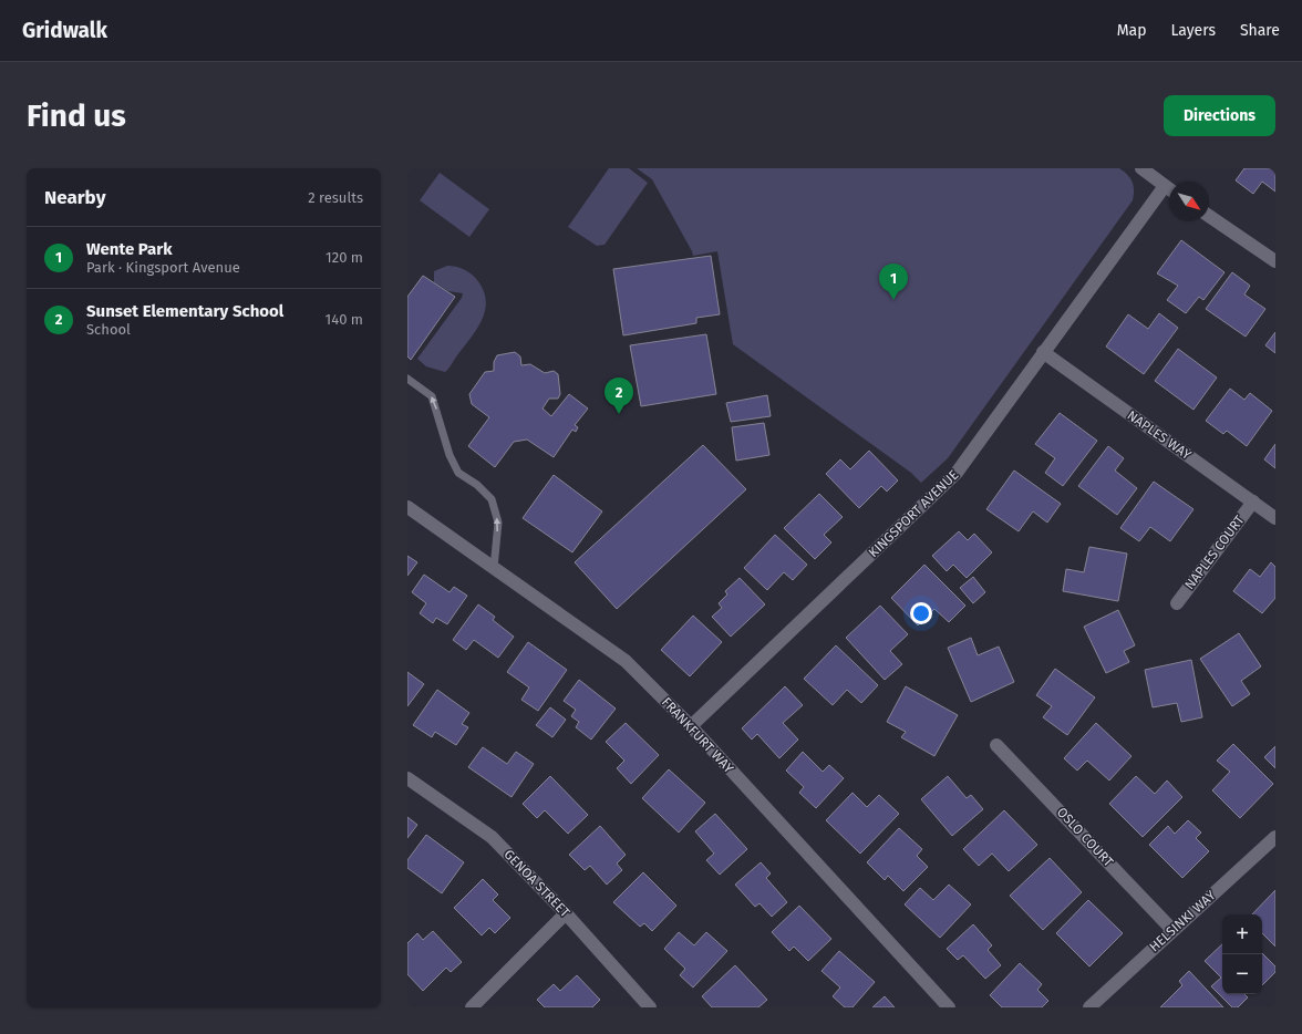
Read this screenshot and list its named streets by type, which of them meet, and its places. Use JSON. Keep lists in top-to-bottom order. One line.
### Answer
{"streets":{"street":["NAPLES WAY","KINGSPORT AVENUE","NAPLES COURT","FRANKFURT WAY","OSLO COURT","GENOA STREET","HELSINKI WAY"]},"crossings":[["NAPLES WAY","KINGSPORT AVENUE"],["NAPLES WAY","NAPLES COURT"],["KINGSPORT AVENUE","FRANKFURT WAY"],["OSLO COURT","HELSINKI WAY"]],"north":"bottom right","page":{"header":"Gridwalk","nav":["Map","Layers","Share"],"buttons":"Directions","title":"Find us","heading":["Nearby","2 results"],"list":[{"mark":"1","name":"Wente Park","note":"Park · Kingsport Avenue","value":"120 m"},{"mark":"2","name":"Sunset Elementary School","note":"School","value":"140 m"}],"pins":["1","2"],"map_buttons":["+","−"]}}
